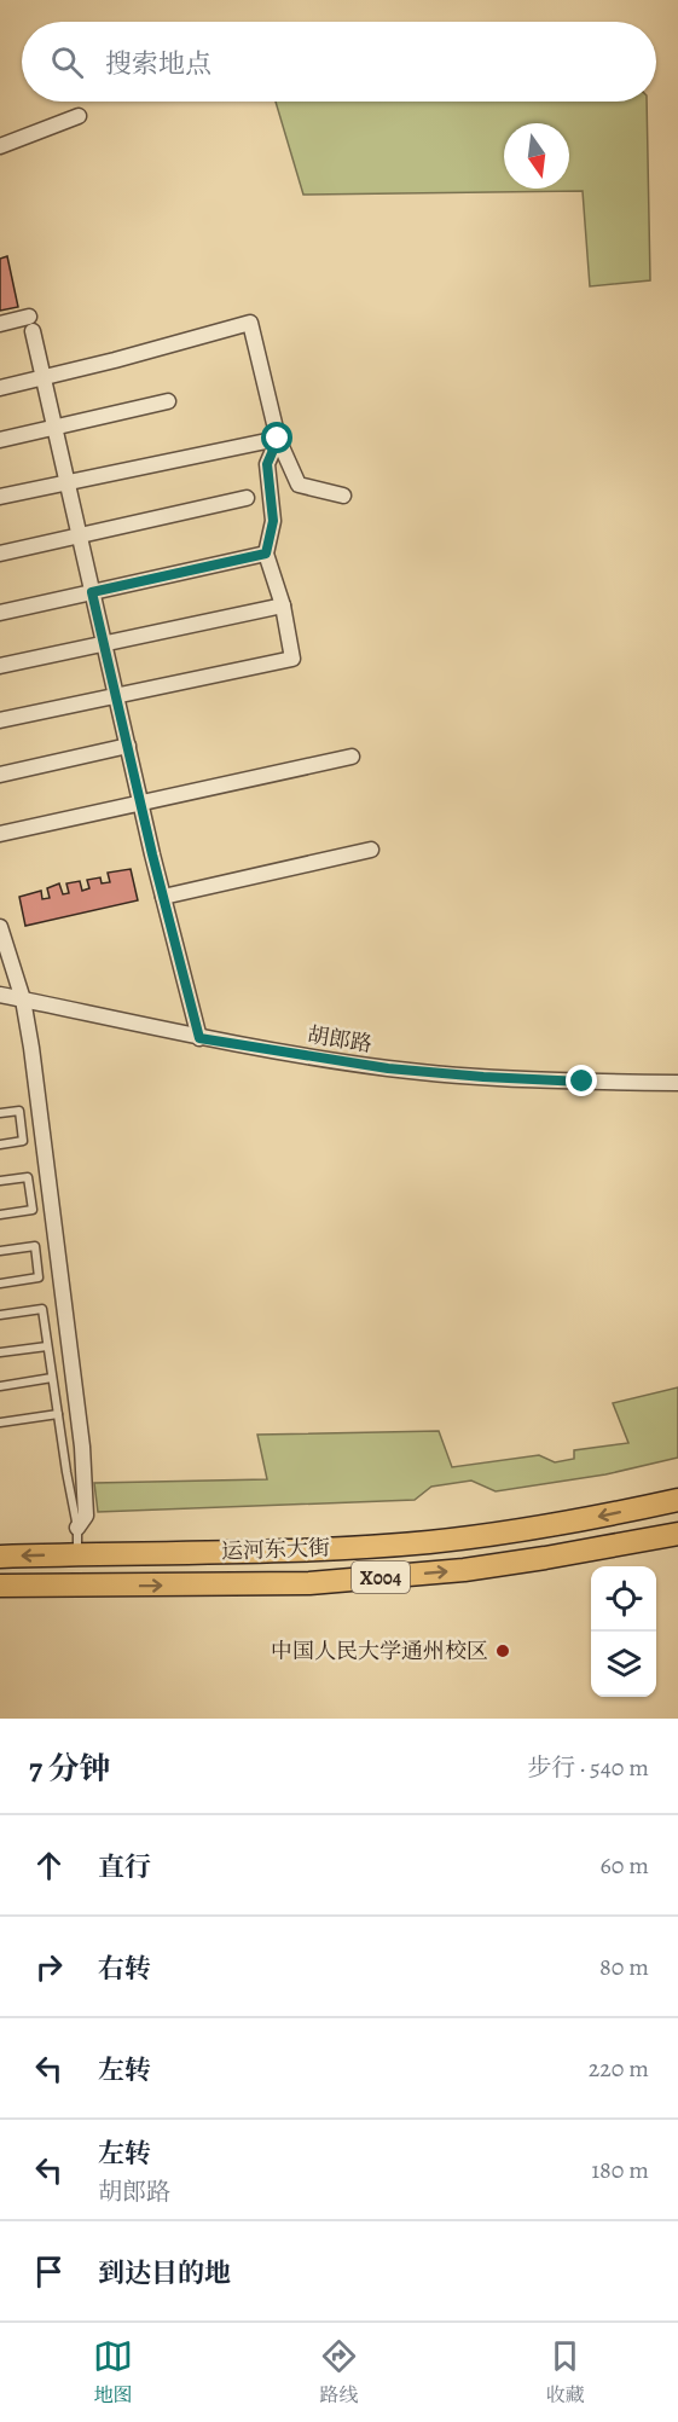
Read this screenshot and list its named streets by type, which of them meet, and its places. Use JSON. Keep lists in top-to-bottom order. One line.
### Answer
{"streets":{"main road":["运河东大街","X004"],"street":["胡郎路"]},"places":["中国人民大学通州校区"],"north":"bottom","page":{"search":"搜索地点","heading":["7 分钟","步行 · 540 m"],"list":[["直行","60 m"],["右转","80 m"],["左转","220 m"],["左转","胡郎路","180 m"],"到达目的地"],"nav":["地图","路线","收藏"]}}
